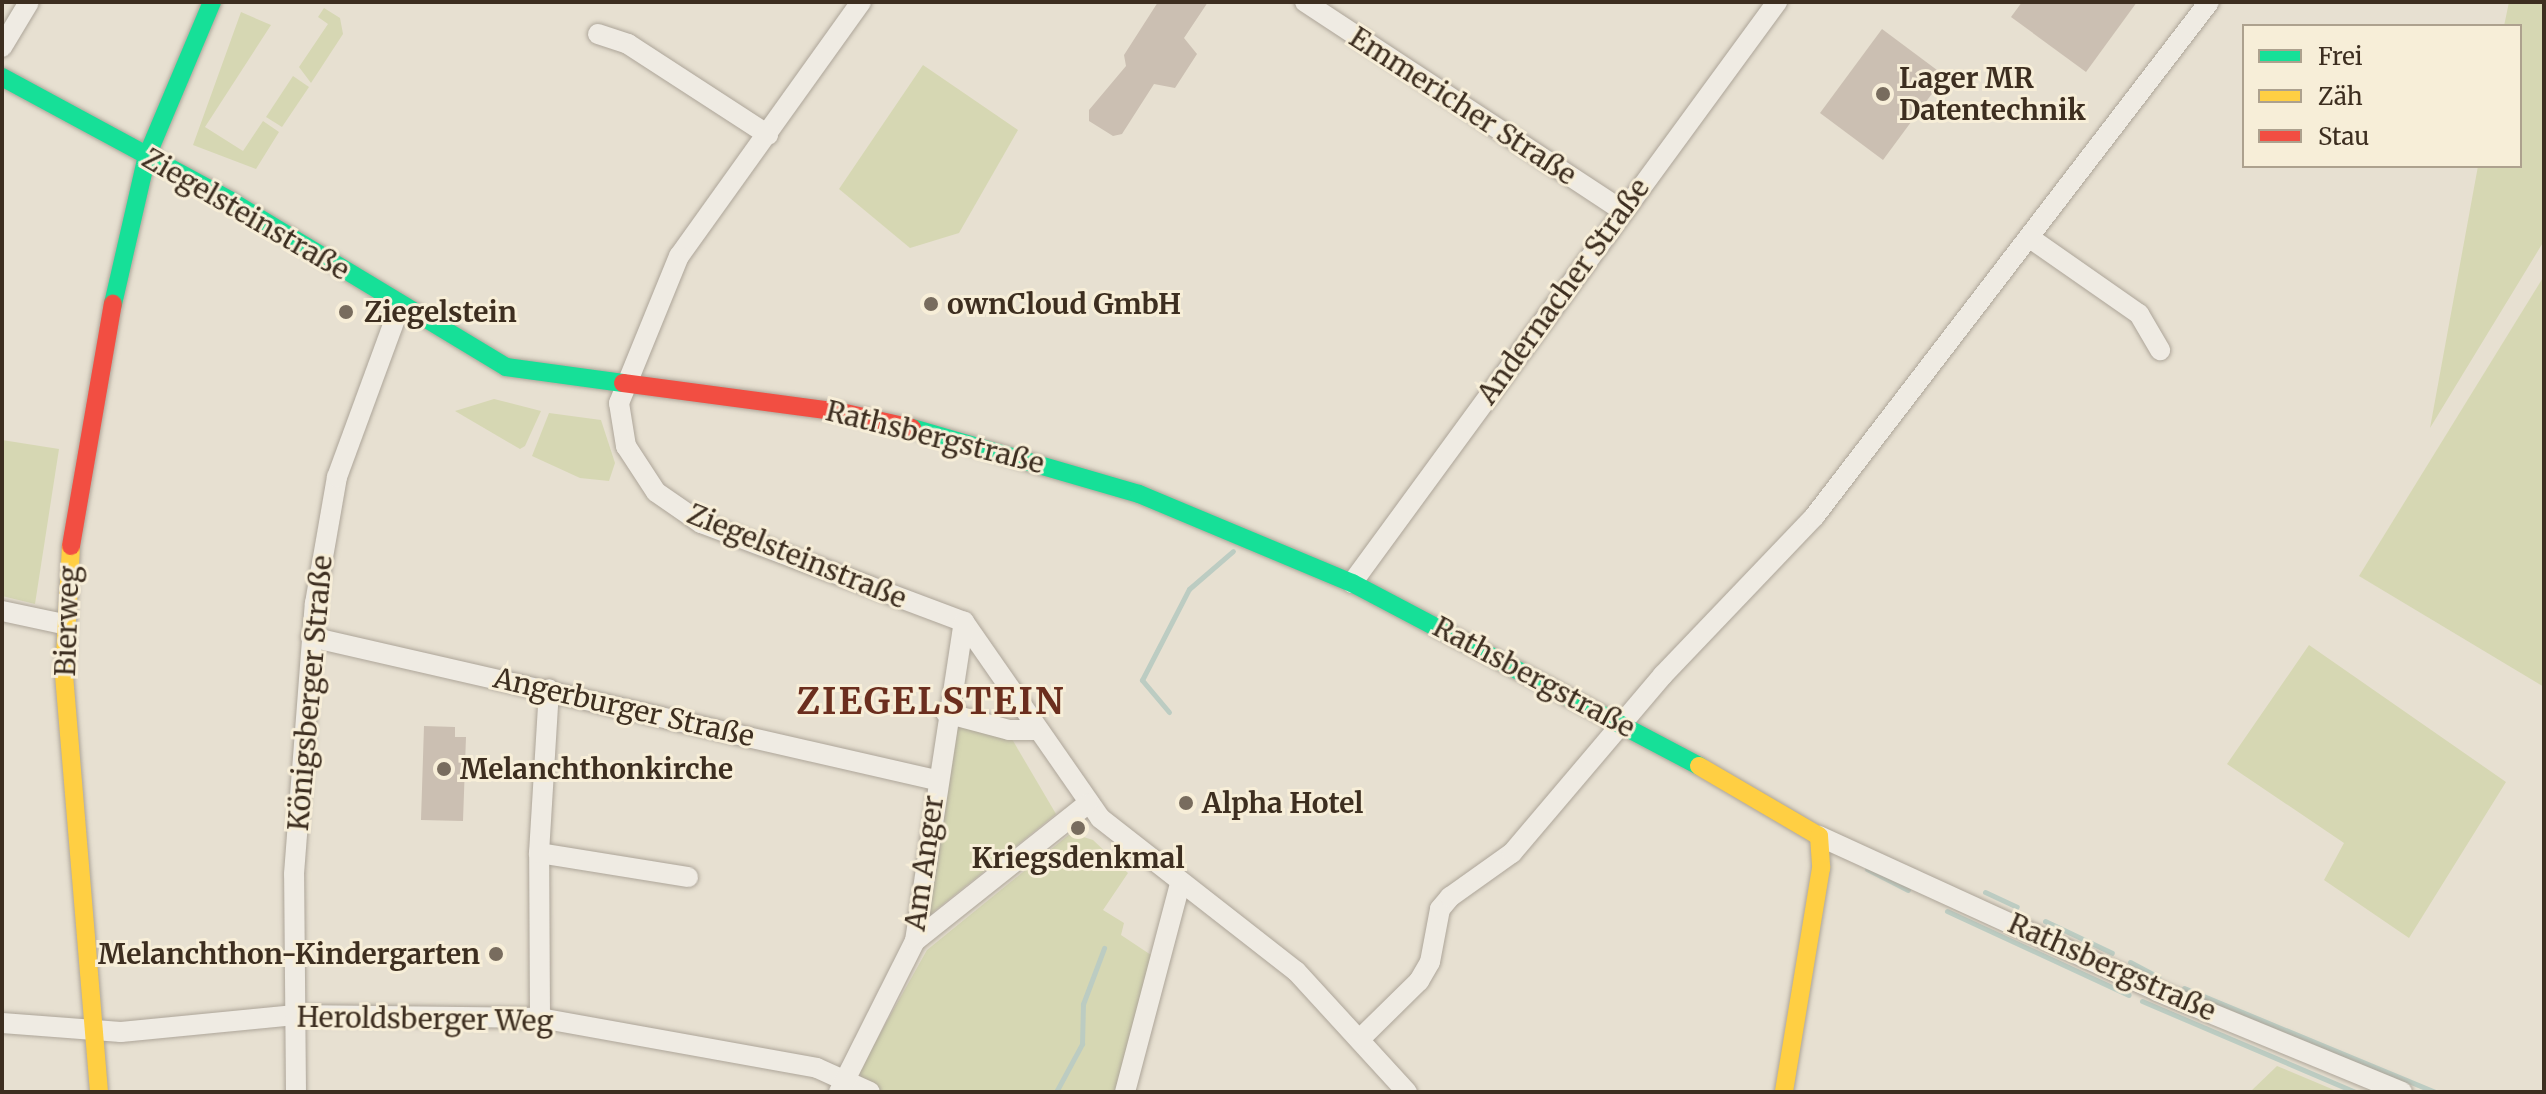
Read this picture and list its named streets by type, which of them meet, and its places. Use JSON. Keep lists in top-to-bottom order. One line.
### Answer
{"streets":{"street":["Emmericher Straße","Ziegelsteinstraße","Andernacher Straße","Rathsbergstraße","Bierweg","Königsberger Straße","Angerburger Straße","Am Anger","Heroldsberger Weg"]},"crossings":[["Emmericher Straße","Andernacher Straße"],["Ziegelsteinstraße","Rathsbergstraße"],["Ziegelsteinstraße","Bierweg"],["Ziegelsteinstraße","Königsberger Straße"],["Ziegelsteinstraße","Am Anger"],["Andernacher Straße","Rathsbergstraße"],["Bierweg","Heroldsberger Weg"],["Königsberger Straße","Angerburger Straße"],["Königsberger Straße","Heroldsberger Weg"],["Angerburger Straße","Am Anger"],["Am Anger","Heroldsberger Weg"]],"districts":["ZIEGELSTEIN"],"places":["Lager MR Datentechnik","ownCloud GmbH","Ziegelstein","Melanchthonkirche","Alpha Hotel","Kriegsdenkmal","Melanchthon-Kindergarten"],"legend":["Frei","Zäh","Stau"]}
